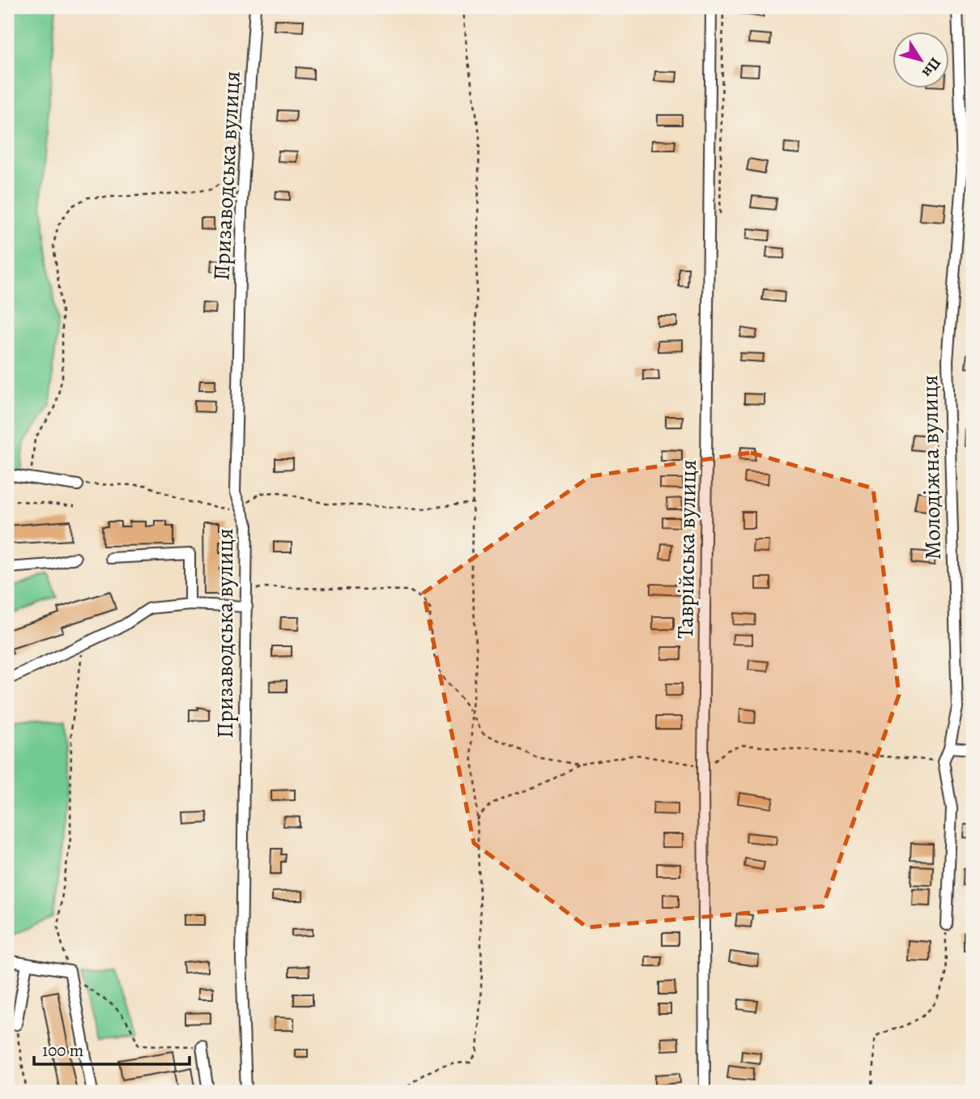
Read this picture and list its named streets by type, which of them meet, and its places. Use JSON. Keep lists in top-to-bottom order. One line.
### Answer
{"streets":{"street":["Призаводська вулиця","Молодіжна вулиця","Таврійська вулиця"]},"scale_bar":"100 m","north":"bottom right"}
